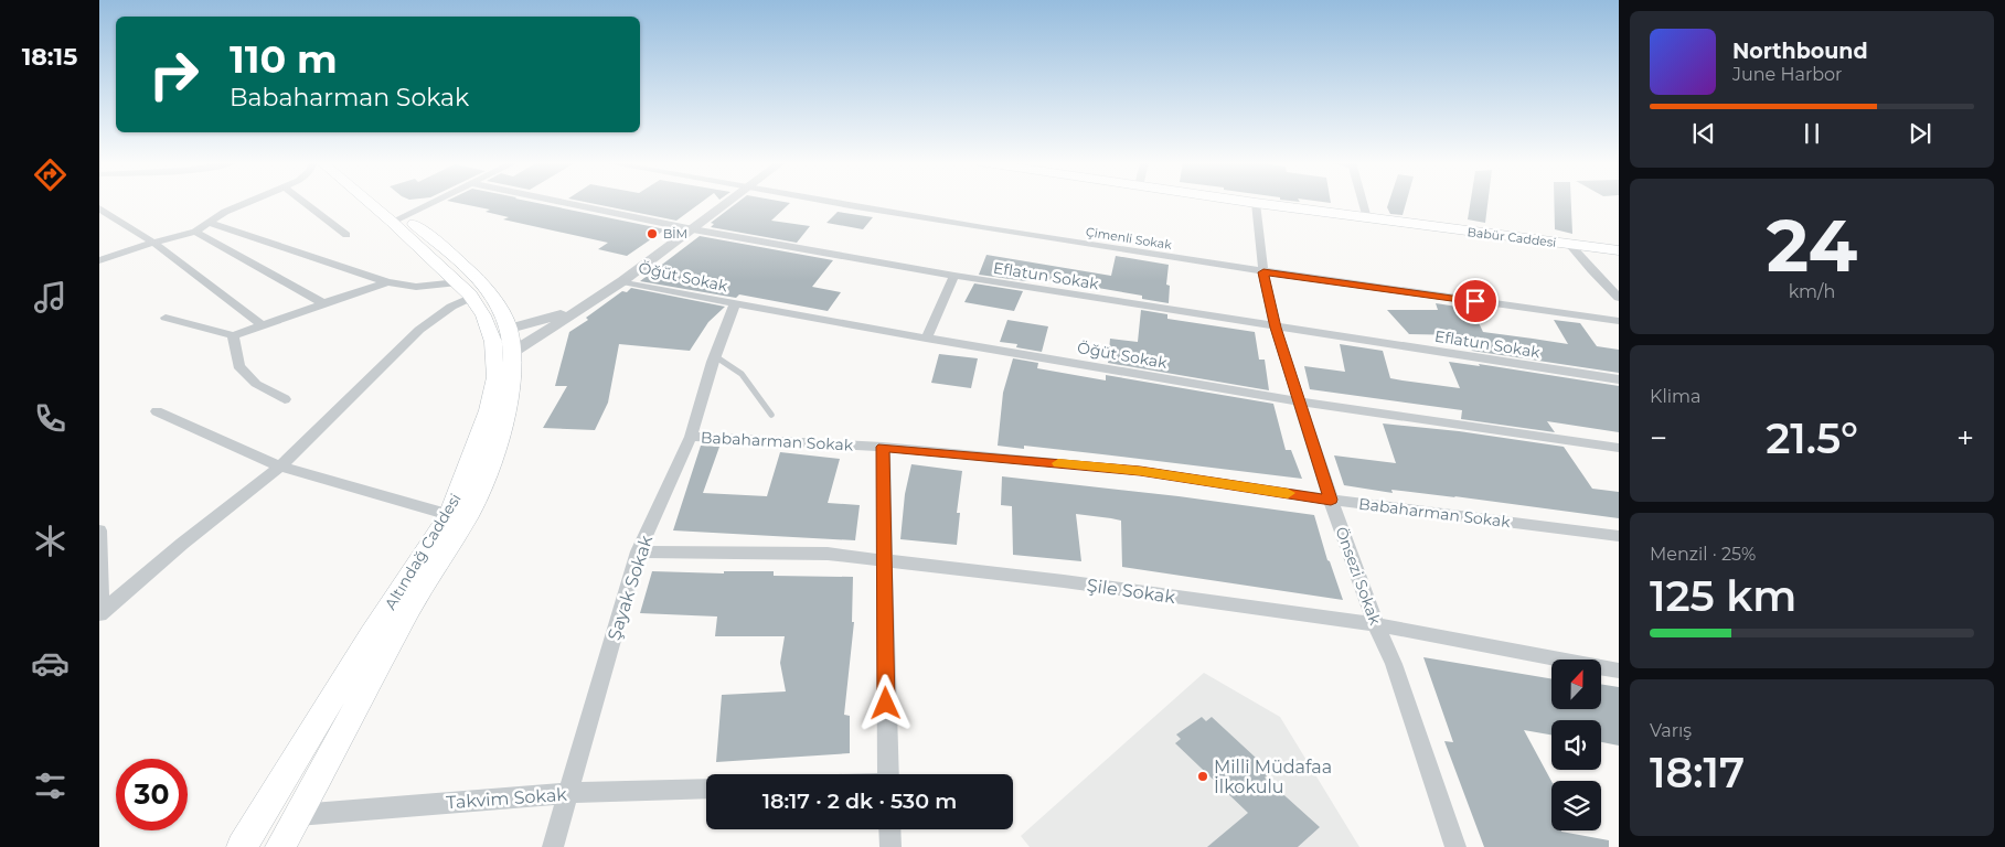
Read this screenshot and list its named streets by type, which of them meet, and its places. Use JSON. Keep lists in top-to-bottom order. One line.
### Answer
{"streets":{"main road":["Babür Caddesi","Altındağ Caddesi"],"street":["Çimenli Sokak","Eflatun Sokak","Öğüt Sokak","Babaharman Sokak","Önsezi Sokak","Şayak Sokak","Şile Sokak","Takvim Sokak"]},"crossings":[["Babür Caddesi","Önsezi Sokak"],["Çimenli Sokak","Önsezi Sokak"],["Eflatun Sokak","Önsezi Sokak"],["Öğüt Sokak","Önsezi Sokak"],["Öğüt Sokak","Şayak Sokak"],["Babaharman Sokak","Önsezi Sokak"],["Babaharman Sokak","Şayak Sokak"],["Altındağ Caddesi","Takvim Sokak"],["Önsezi Sokak","Şile Sokak"],["Şayak Sokak","Şile Sokak"],["Şayak Sokak","Takvim Sokak"]],"places":["BİM","Milli Müdafaa İlkokulu"],"north":"top","page":{"tabs":"18:15","turn":["110 m","Babaharman Sokak"],"song":["Northbound","June Harbor"],"tile":[["24","km/h"],"Klima",["Menzil · 25%","125 km"],["Varış","18:17"]],"heat":["−","21.5°","+"],"limit":"30","trip":"18:17 · 2 dk · 530 m"}}
